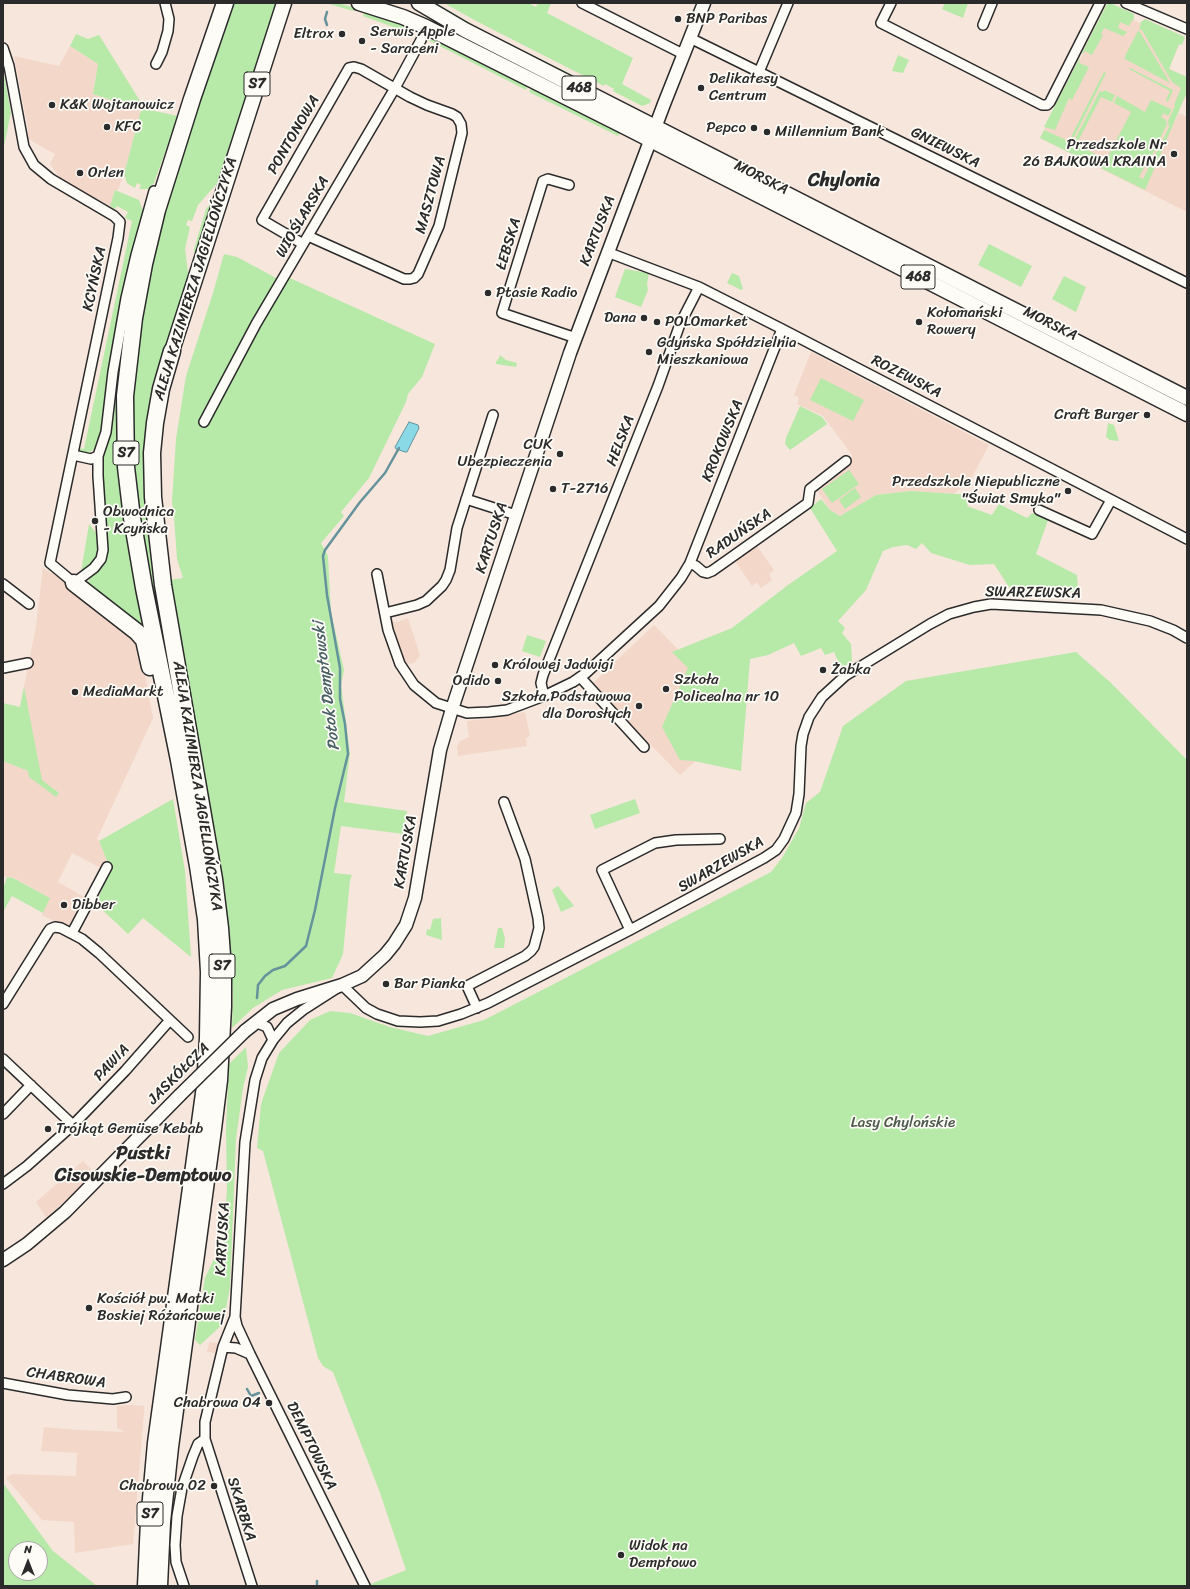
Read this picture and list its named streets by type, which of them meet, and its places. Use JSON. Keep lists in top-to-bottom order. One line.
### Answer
{"streets":{"highway":["S7","ALEJA KAZIMIERZA JAGIELLOŃCZYKA"],"main road":["468","MORSKA"],"street":["PONTONOWA","GNIEWSKA","MASZTOWA","WIOŚLARSKA","KARTUSKA","ŁEBSKA","KCYŃSKA","ROZEWSKA","HELSKA","KROKOWSKA","RADUŃSKA","SWARZEWSKA","PAWIA","JASKÓŁCZA","CHABROWA","DEMPTOWSKA","SKARBKA"]},"crossings":[["PONTONOWA","MASZTOWA"],["PONTONOWA","WIOŚLARSKA"],["GNIEWSKA","KARTUSKA"],["MORSKA","WIOŚLARSKA"],["MORSKA","KARTUSKA"],["MASZTOWA","WIOŚLARSKA"],["KARTUSKA","ŁEBSKA"],["KARTUSKA","ROZEWSKA"],["KARTUSKA","RADUŃSKA"],["KARTUSKA","SWARZEWSKA"],["KARTUSKA","JASKÓŁCZA"],["KARTUSKA","DEMPTOWSKA"],["KARTUSKA","SKARBKA"],["ROZEWSKA","HELSKA"],["ROZEWSKA","KROKOWSKA"],["HELSKA","RADUŃSKA"],["KROKOWSKA","RADUŃSKA"],["SWARZEWSKA","JASKÓŁCZA"]],"districts":["Chylonia","Pustki Cisowskie-Demptowo"],"water":["Potok Demptowski"],"parks":["Lasy Chylońskie"],"places":["BNP Paribas","Eltrox","Serwis Apple - Saraceni","Delikatesy Centrum","K&K Wojtanowicz","KFC","Pepco","Millennium Bank","Przedszkole Nr 26 BAJKOWA KRAINA","Orlen","Ptasie Radio","Dana","POLOmarket","Kołomański Rowery","Gdyńska Spółdzielnia Mieszkaniowa","Craft Burger","CUK Ubezpieczenia","T-2716","Przedszkole Niepubliczne \"Świat Smyka\"","Obwodnica - Kcyńska","Królowej Jadwigi","Żabka","Odido","Szkoła Policealna nr 10","MediaMarkt","Szkoła Podstawowa dla Dorosłych","Dibber","Bar Pianka","Trójkąt Gemüse Kebab","Kościół pw. Matki Boskiej Różańcowej","Chabrowa 04","Chabrowa 02","Widok na Demptowo"],"north":"top"}
